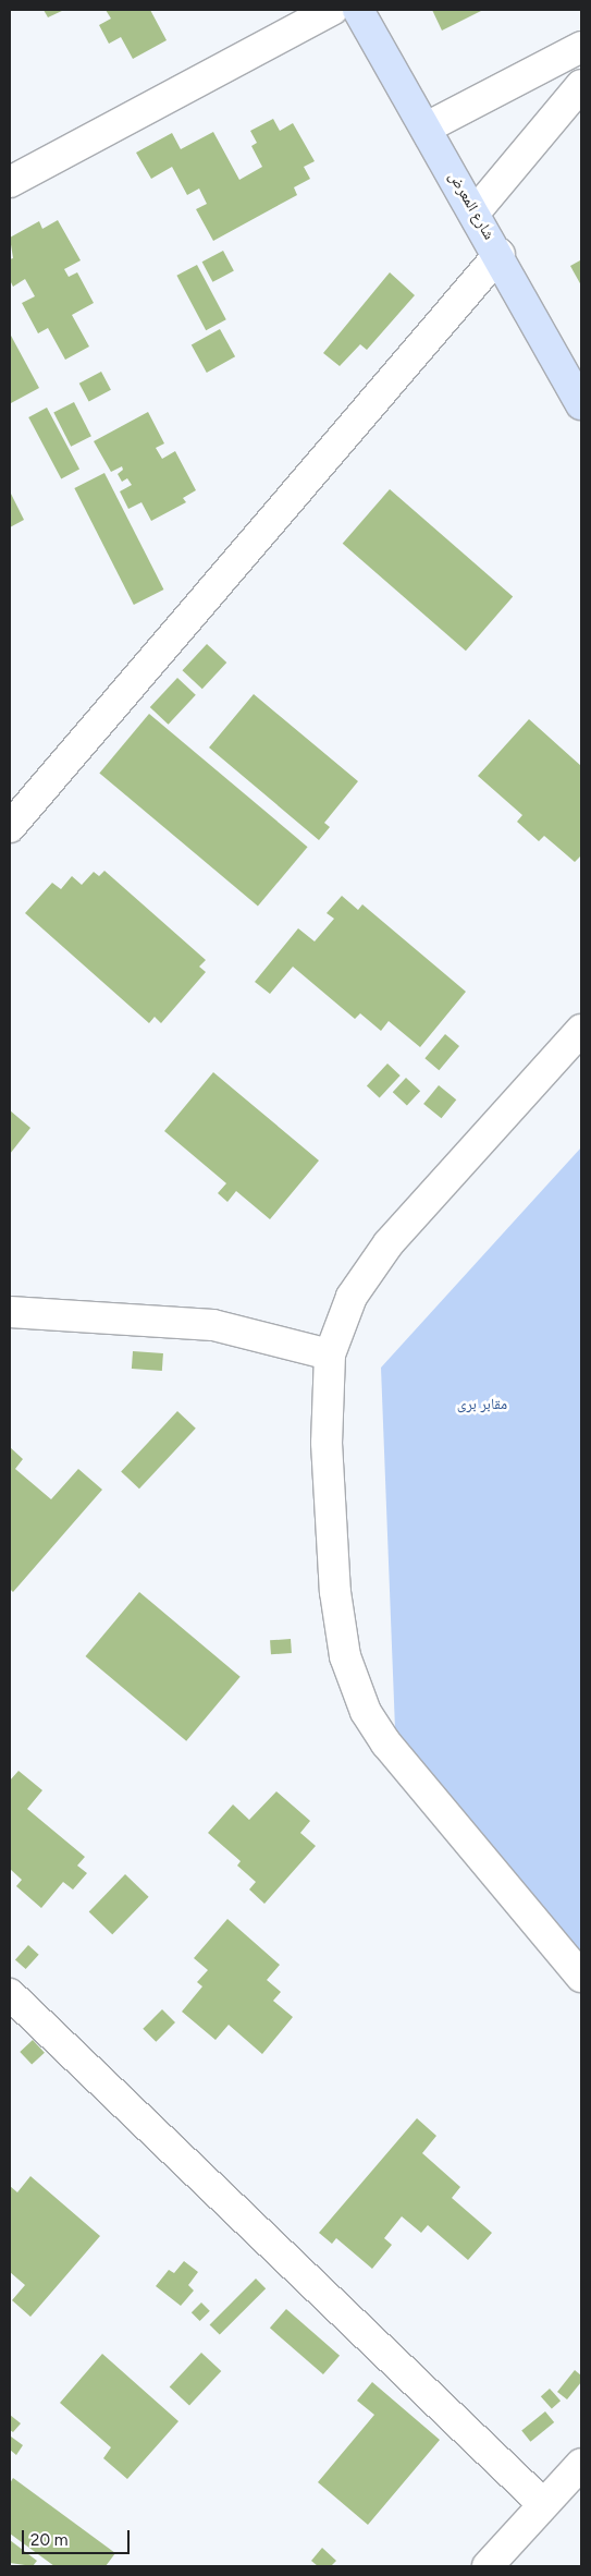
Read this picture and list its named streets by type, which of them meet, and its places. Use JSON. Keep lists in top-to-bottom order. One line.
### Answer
{"streets":{"main road":["شارع المعرض"]},"parks":["مقابر برى"],"scale_bar":"20 m"}
